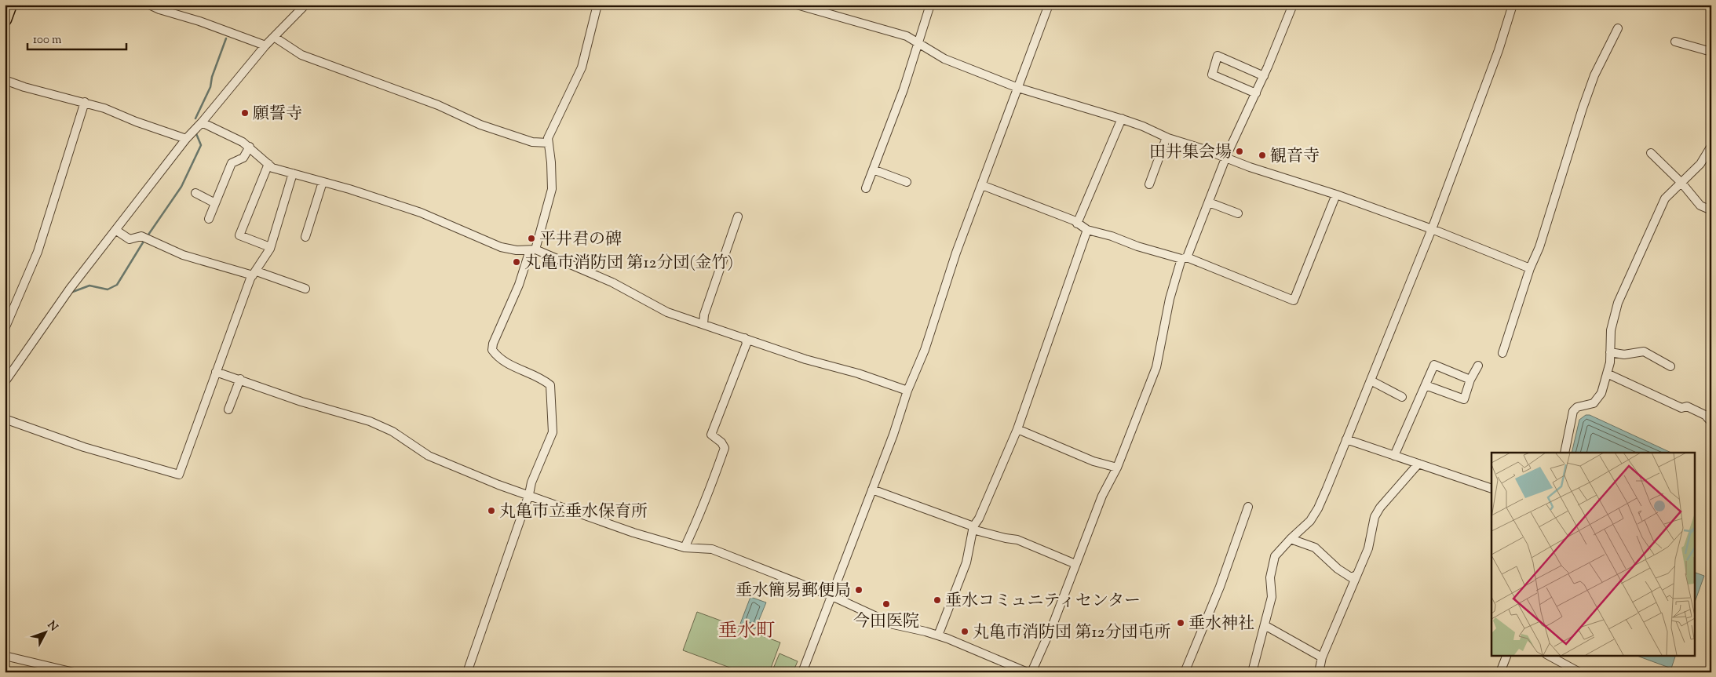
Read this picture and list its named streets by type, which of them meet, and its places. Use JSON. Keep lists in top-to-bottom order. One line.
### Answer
{"districts":["垂水町"],"places":["願誓寺","田井集会場","観音寺","平井君の碑","丸亀市消防団 第12分団(金竹)","丸亀市立垂水保育所","垂水簡易郵便局","垂水コミュニティセンター","今田医院","垂水神社","丸亀市消防団 第12分団屯所"],"scale_bar":"100 m","north":"top right"}
